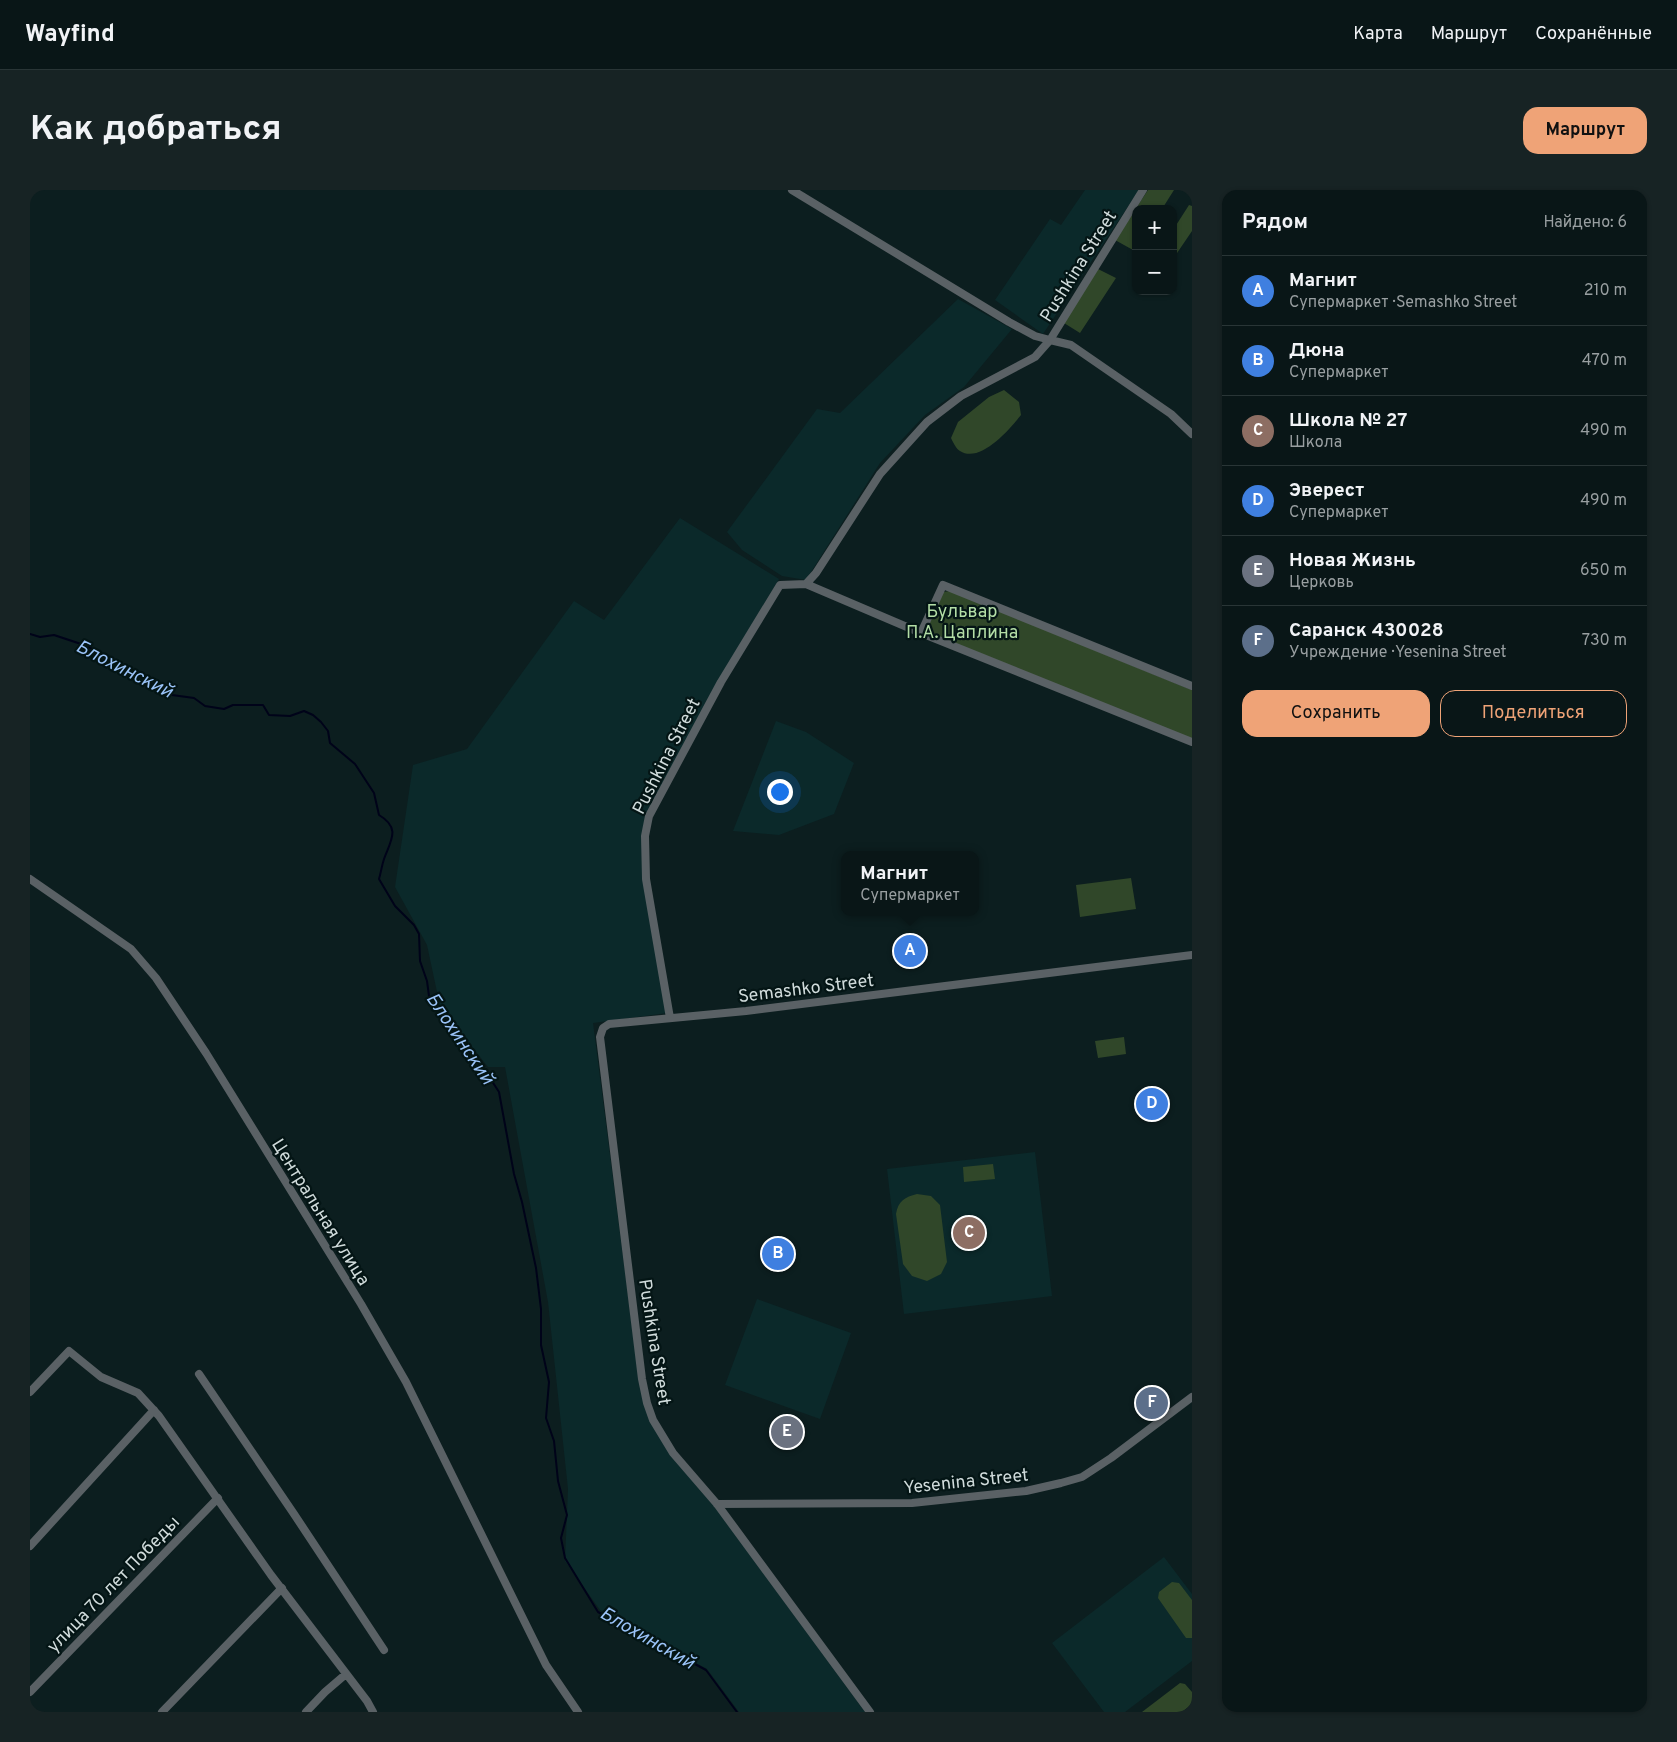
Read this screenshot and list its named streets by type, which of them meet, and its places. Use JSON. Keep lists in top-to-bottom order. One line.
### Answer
{"streets":{"street":["Pushkina Street","Semashko Street","Центральная улица","Yesenina Street","улица 70 лет Победы"]},"crossings":[["Pushkina Street","Semashko Street"],["Pushkina Street","Yesenina Street"]],"water":["Блохинский"],"parks":["Бульвар П.А. Цаплина"],"page":{"header":"Wayfind","nav":["Карта","Маршрут","Сохранённые"],"buttons":["Маршрут",["Сохранить","Поделиться"]],"title":"Как добраться","heading":["Рядом","Найдено: 6"],"map_buttons":["+","−"],"list":[{"mark":"A","name":"Магнит","note":"Супермаркет · Semashko Street","value":"210 m"},{"mark":"B","name":"Дюна","note":"Супермаркет","value":"470 m"},{"mark":"C","name":"Школа № 27","note":"Школа","value":"490 m"},{"mark":"D","name":"Эверест","note":"Супермаркет","value":"490 m"},{"mark":"E","name":"Новая Жизнь","note":"Церковь","value":"650 m"},{"mark":"F","name":"Саранск 430028","note":"Учреждение · Yesenina Street","value":"730 m"}],"popup":["Магнит","Супермаркет"],"pins":["A","D","C","B","F","E"]}}
